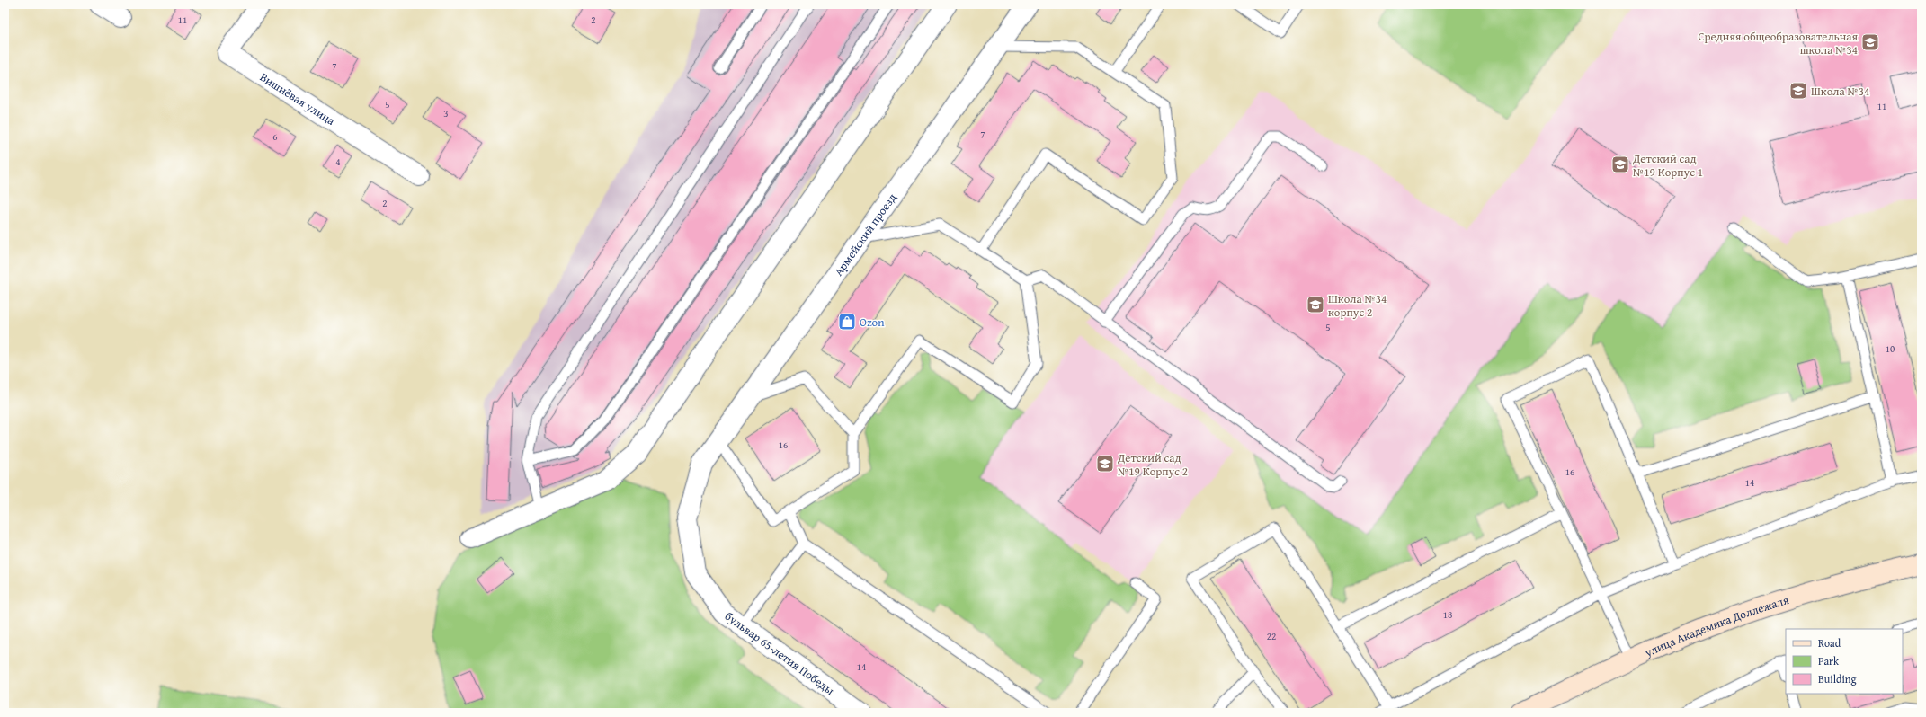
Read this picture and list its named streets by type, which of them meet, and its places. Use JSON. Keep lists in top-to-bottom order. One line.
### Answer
{"streets":{"main road":["улица Академика Доллежаля"],"street":["Вишнёвая улица","Армейский проезд","бульвар 65-летия Победы"]},"crossings":[["Армейский проезд","бульвар 65-летия Победы"]],"places":{"school or university":["Средняя общеобразовательная школа №34","Школа №34","Детский сад №19 Корпус 1","Школа №34 корпус 2","Детский сад №19 Корпус 2"],"shop":["Ozon"]},"house_numbers":["11","2","7","5","11","3","7","6","4","2","5","10","16","16","14","18","22","14"],"legend":["Road","Park","Building"]}
